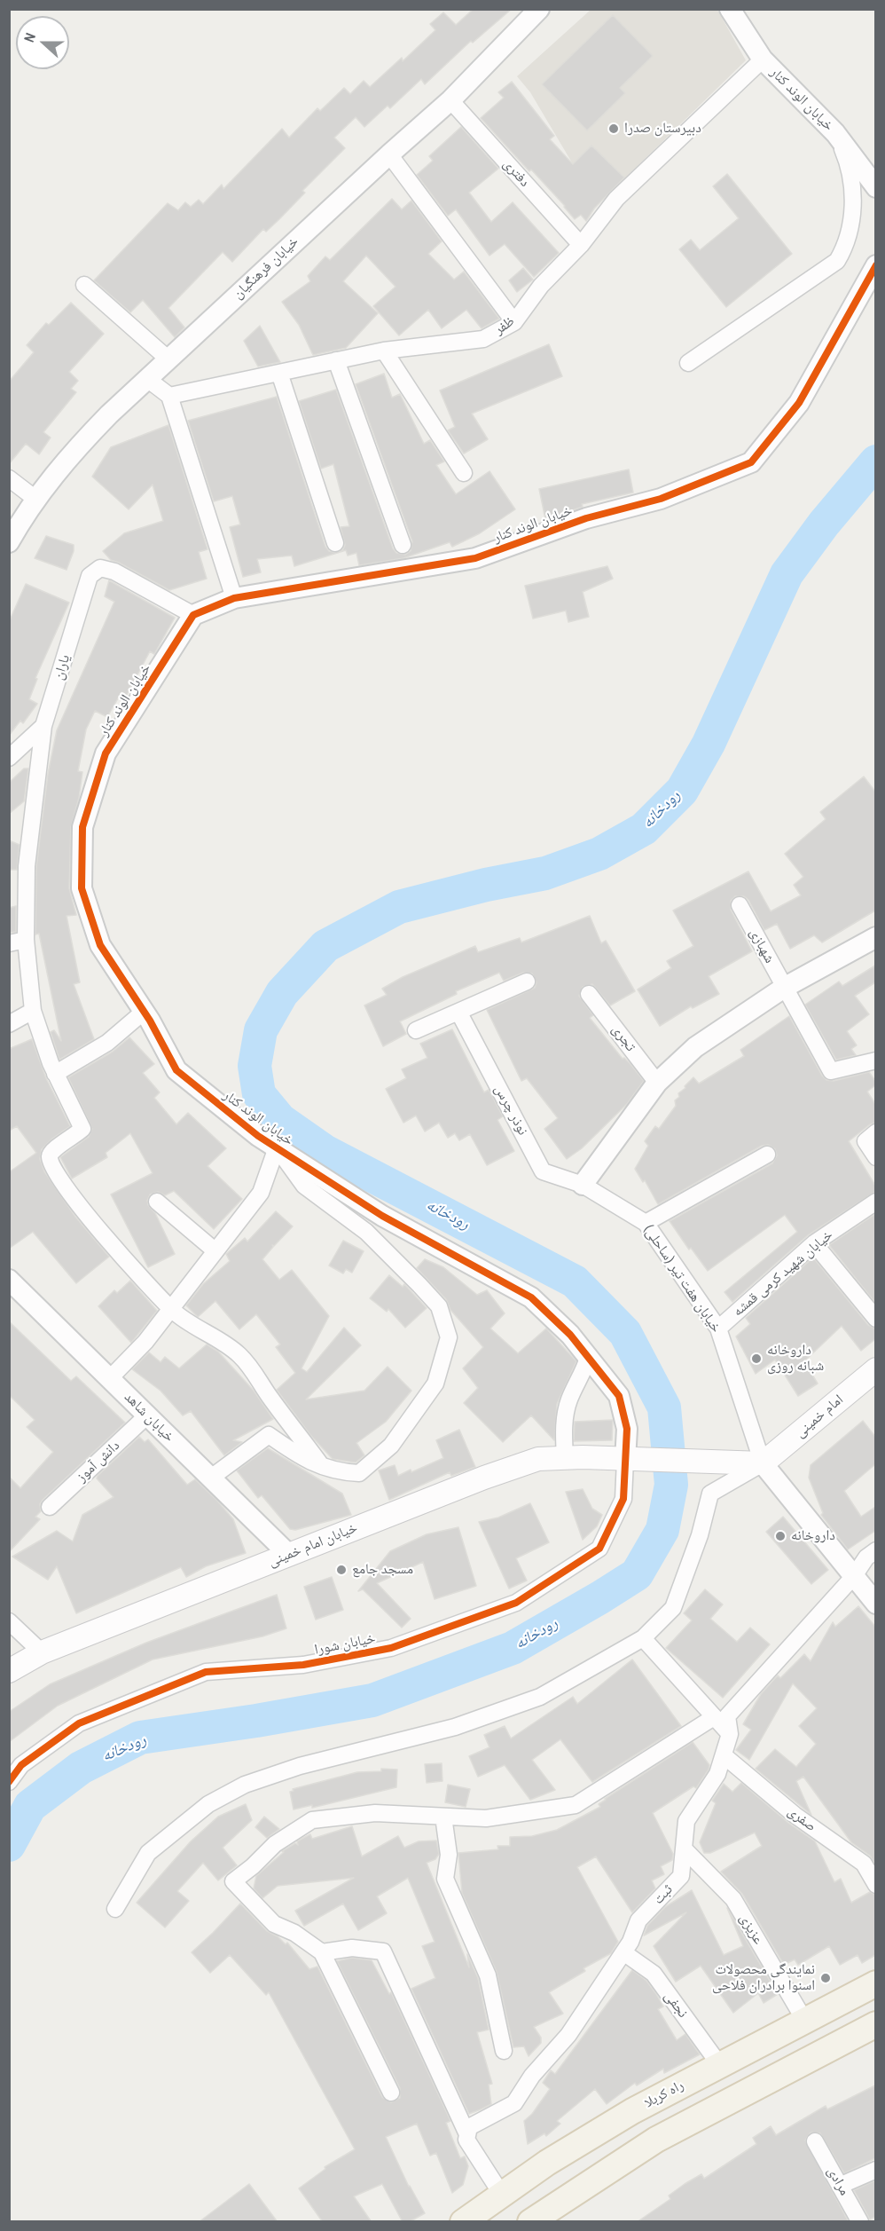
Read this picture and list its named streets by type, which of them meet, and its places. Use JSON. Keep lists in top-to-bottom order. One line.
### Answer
{"streets":{"main road":["امام خمینی","خیابان امام خمینی","راه کربلا"],"street":["خیابان الوند کنار","دفتری","خیابان فرهنگیان","ظفر","یاران","شهبازی","تجری","نوذر چرس","خیابان شهید کرمی قمشه","خیابان هفت تیر (ساحلی)","خیابان شاهد","دانش آموز","خیابان شورا","صفری","ثبت","عزیزی","نجفی","مرادی"]},"crossings":[["خیابان الوند کنار","ظفر"],["خیابان الوند کنار","یاران"],["خیابان الوند کنار","خیابان امام خمینی"],["خیابان الوند کنار","خیابان شورا"],["دفتری","خیابان فرهنگیان"],["دفتری","ظفر"],["نوذر چرس","خیابان هفت تیر (ساحلی)"],["خیابان شهید کرمی قمشه","خیابان هفت تیر (ساحلی)"],["خیابان هفت تیر (ساحلی)","امام خمینی"],["خیابان هفت تیر (ساحلی)","خیابان امام خمینی"],["امام خمینی","خیابان امام خمینی"],["خیابان شاهد","دانش آموز"],["خیابان شاهد","خیابان امام خمینی"],["خیابان امام خمینی","خیابان شورا"],["صفری","ثبت"],["ثبت","عزیزی"],["ثبت","نجفی"],["عزیزی","راه کربلا"],["نجفی","راه کربلا"]],"water":["رودخانه"],"places":["دبیرستان صدرا","داروخانه شبانه روزی","داروخانه","مسجد جامع","نمایندگی محصولات اسنوا برادران فلاحی"],"north":"left"}
